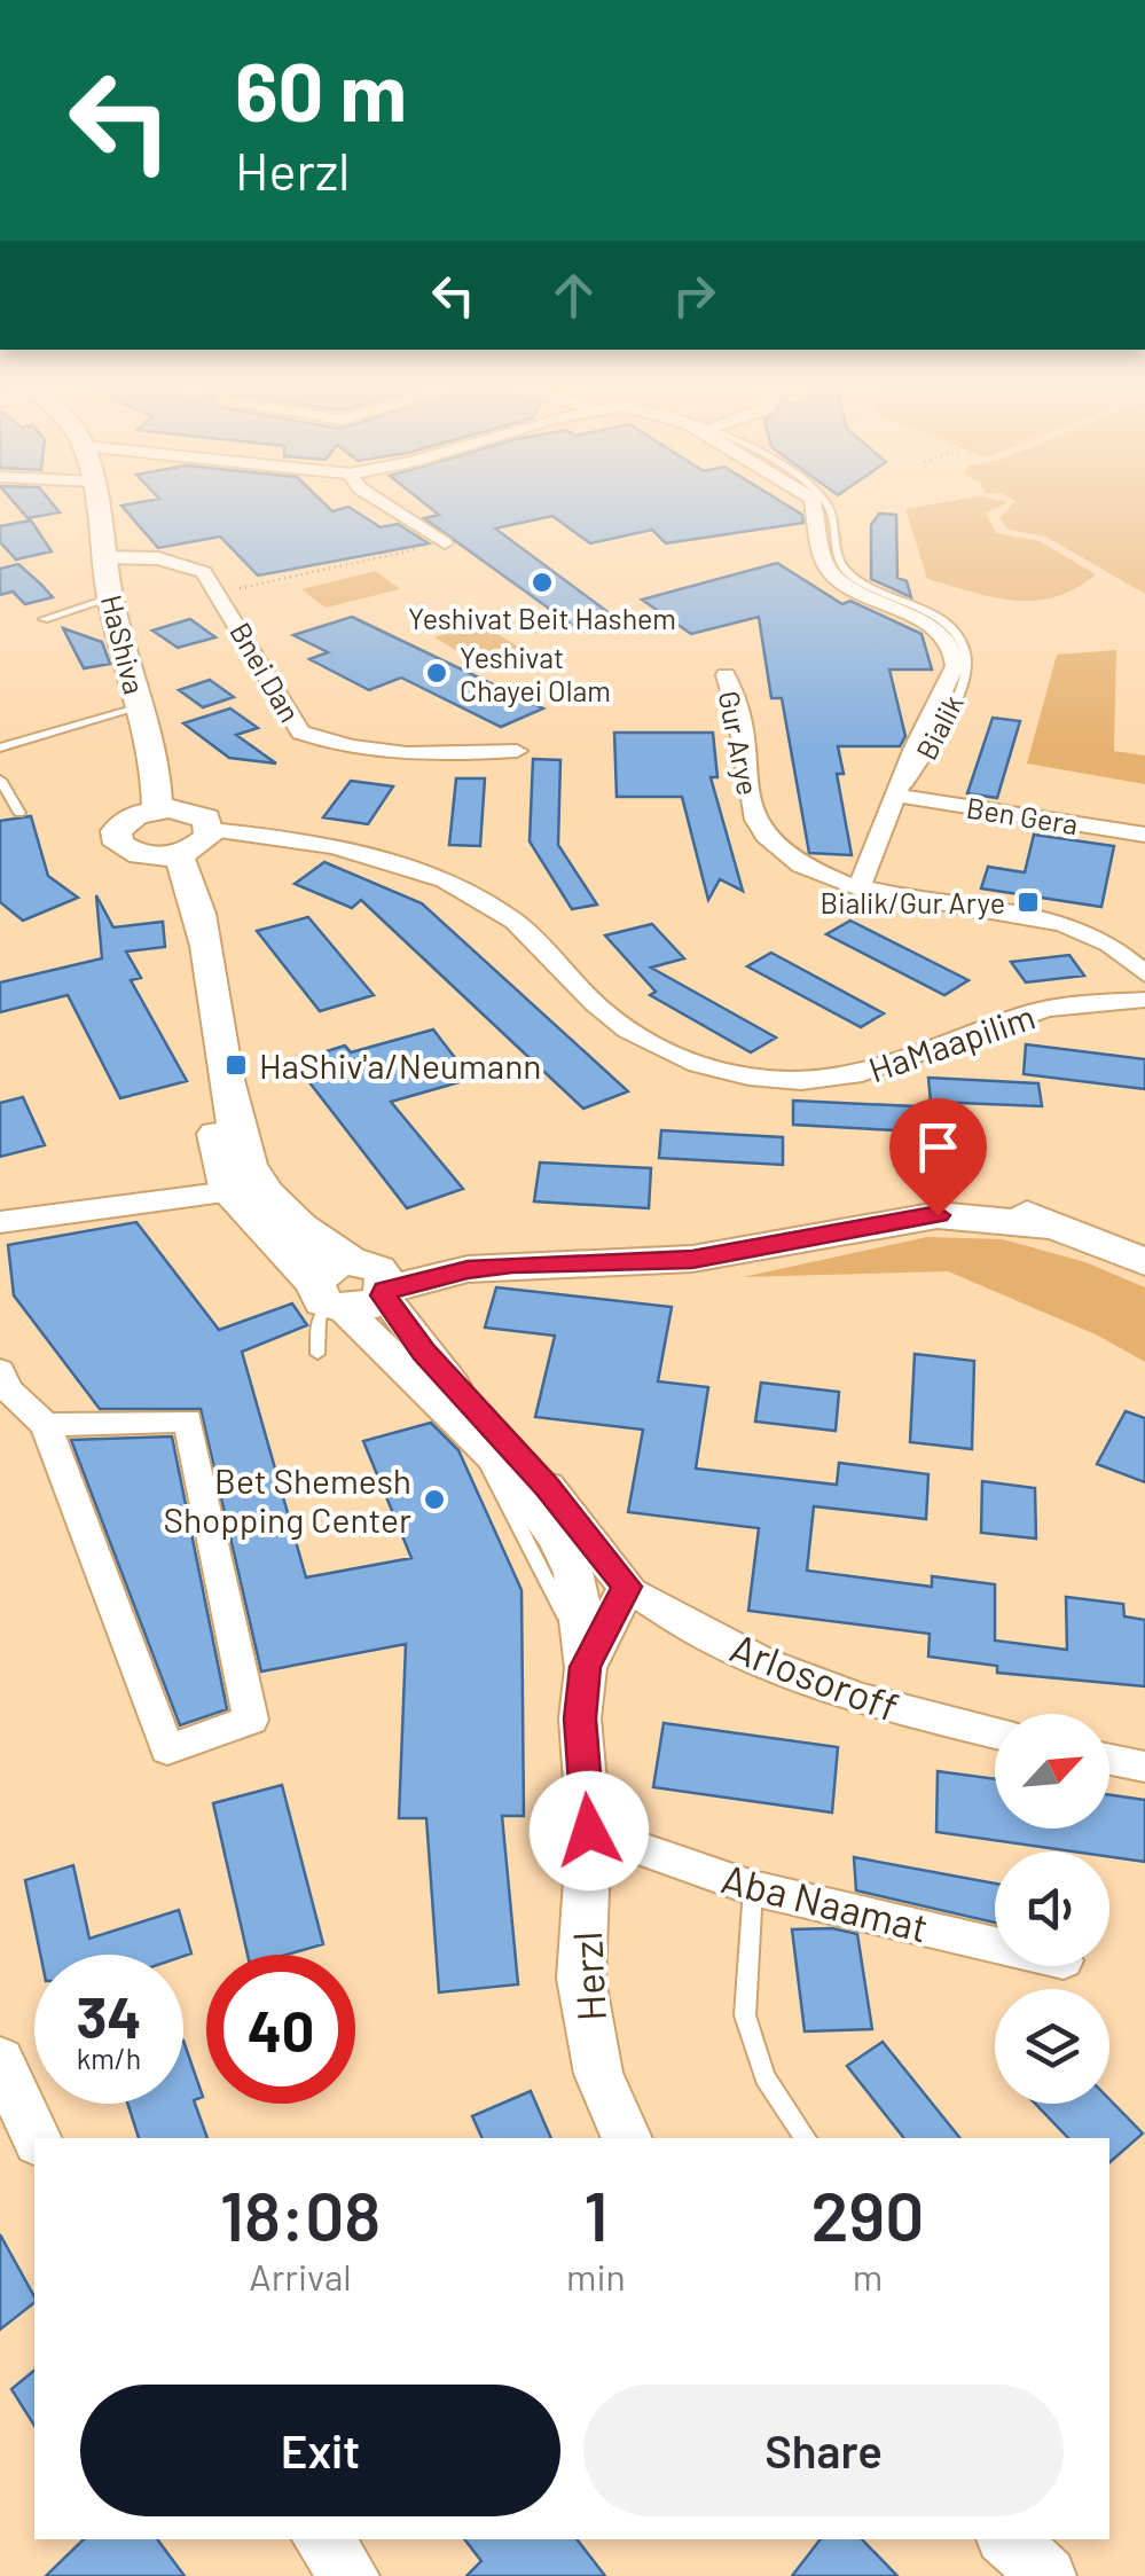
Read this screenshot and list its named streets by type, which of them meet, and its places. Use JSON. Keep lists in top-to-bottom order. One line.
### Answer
{"streets":{"main road":["HaShiva"],"street":["Bnei Dan","Bialik","Gur Arye","Ben Gera","HaMaapilim","Arlosoroff","Aba Naamat","Herzl"]},"crossings":[["HaShiva","Bnei Dan"],["Bialik","Gur Arye"],["Bialik","Ben Gera"],["Arlosoroff","Herzl"],["Aba Naamat","Herzl"]],"places":{"other":["Yeshivat Beit Hashem","Yeshivat Chayei Olam","Bet Shemesh Shopping Center"],"transit":["Bialik/Gur Arye","HaShiv'a/Neumann"]},"north":"top right","page":{"turn":["60 m","Herzl"],"speed":"34 km/h","limit":"40","eta":["18:08","Arrival","1","min","290","m"],"buttons":["Exit","Share"]}}
